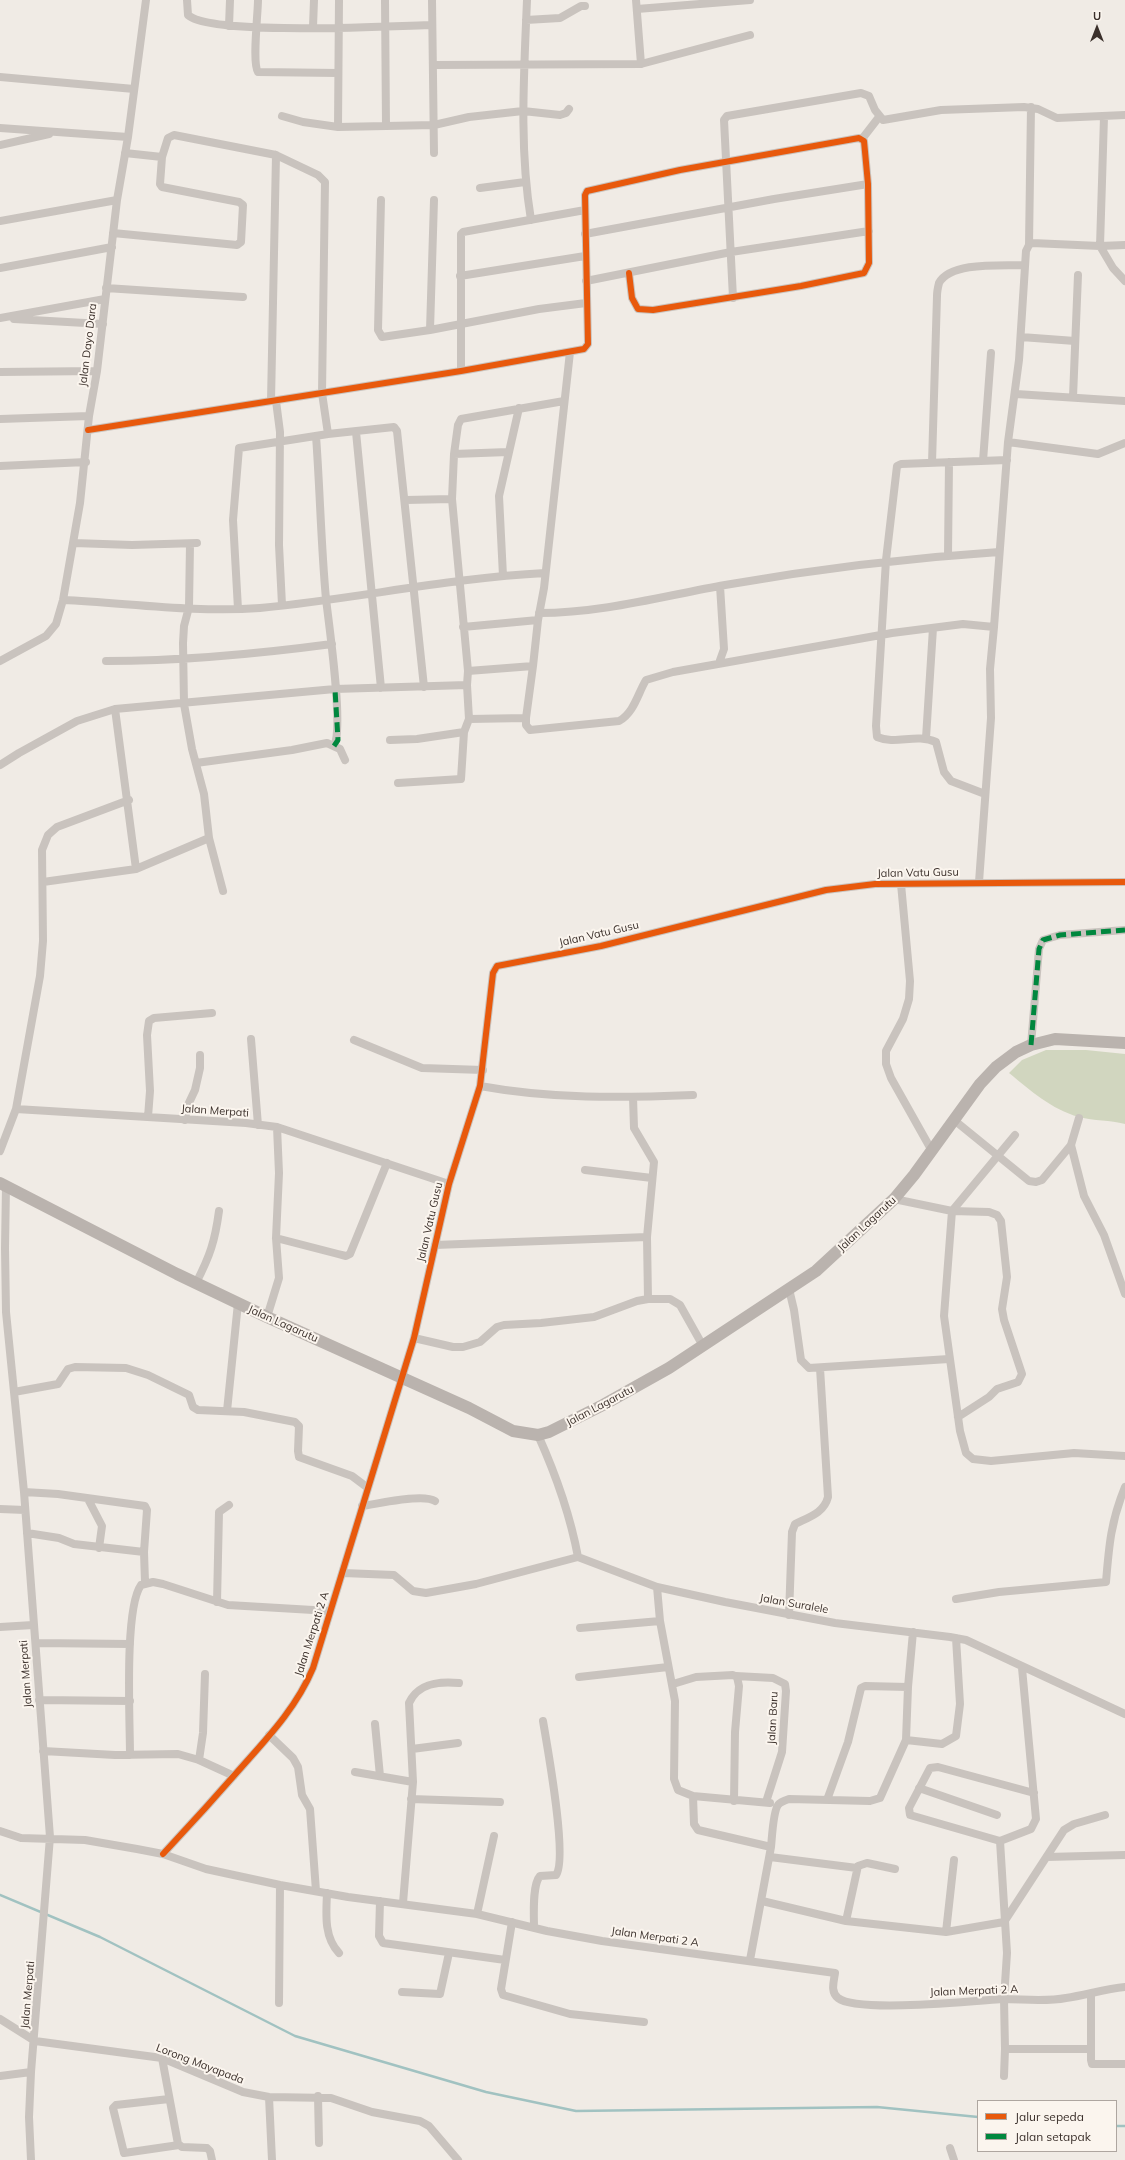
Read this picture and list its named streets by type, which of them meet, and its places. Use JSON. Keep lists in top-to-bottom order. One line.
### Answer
{"streets":{"street":["Jalan Dayo Dara","Jalan Vatu Gusu","Jalan Merpati","Jalan Lagarutu","Jalan Suralele","Jalan Merpati 2 A","Jalan Baru","Lorong Mayapada"]},"crossings":[["Jalan Vatu Gusu","Jalan Merpati"],["Jalan Vatu Gusu","Jalan Lagarutu"],["Jalan Vatu Gusu","Jalan Merpati 2 A"],["Jalan Merpati","Jalan Lagarutu"],["Jalan Merpati","Jalan Merpati 2 A"],["Jalan Merpati","Lorong Mayapada"],["Jalan Lagarutu","Jalan Merpati 2 A"]],"legend":["Jalur sepeda","Jalan setapak"],"north":"top"}
